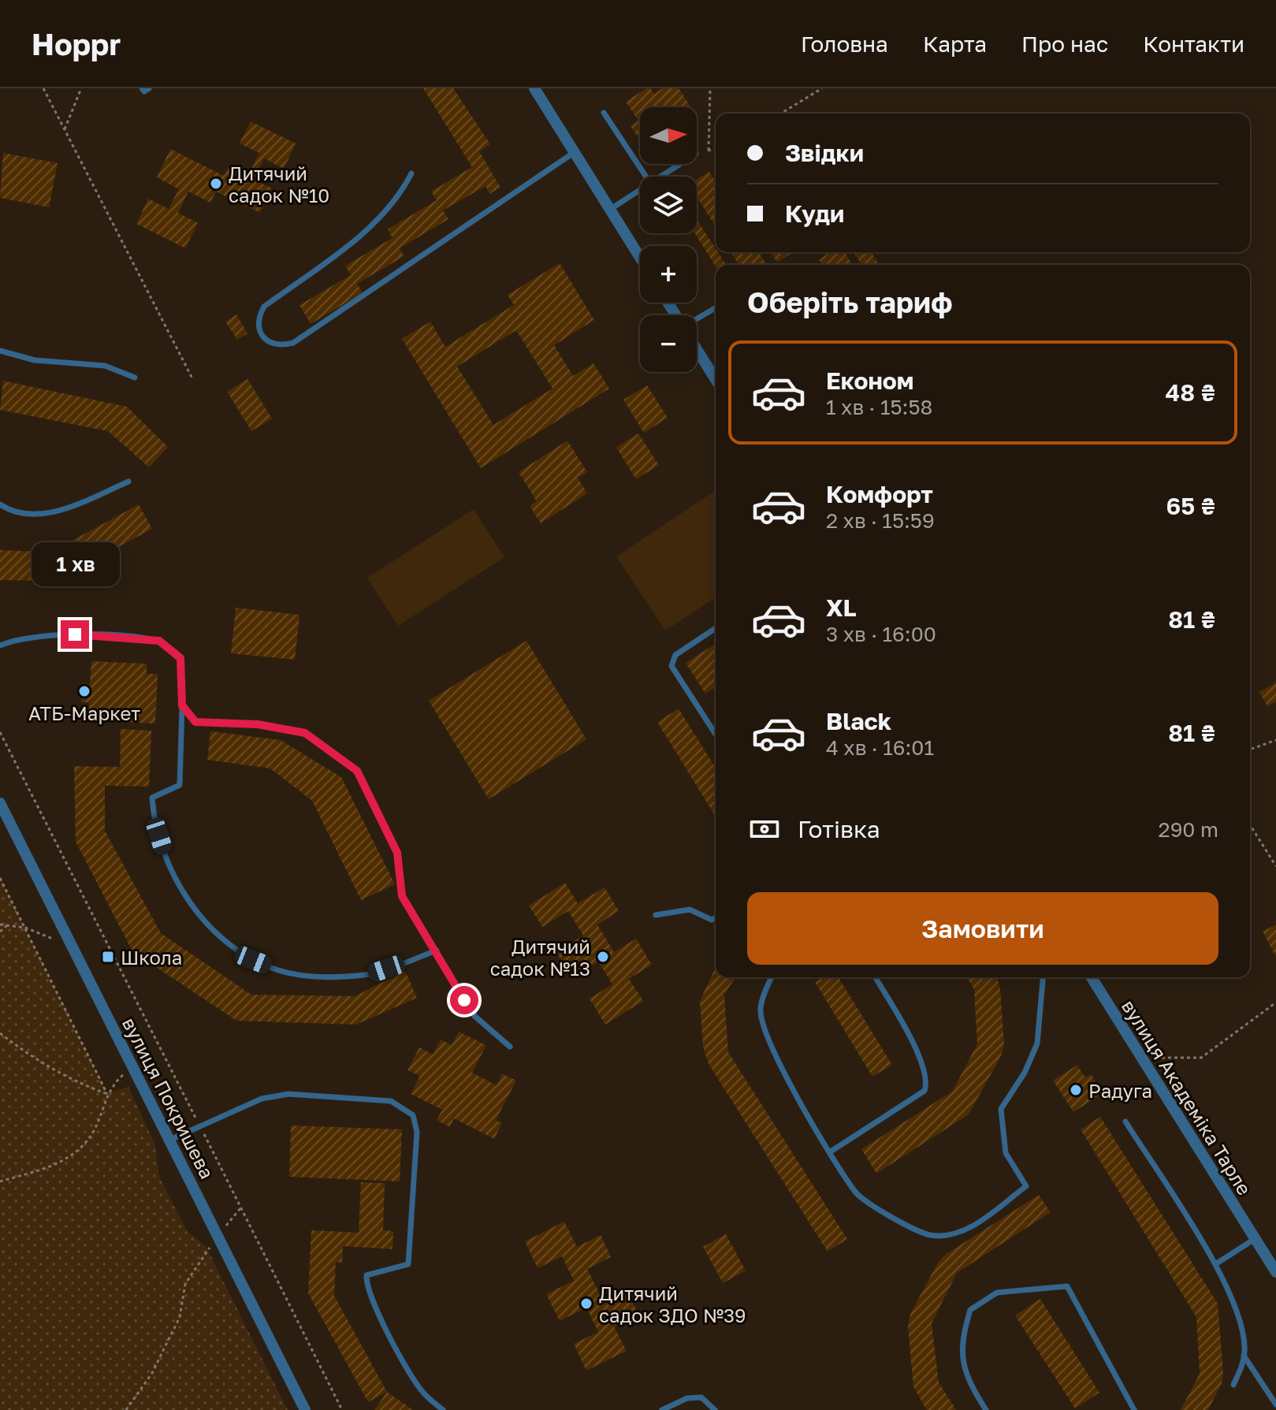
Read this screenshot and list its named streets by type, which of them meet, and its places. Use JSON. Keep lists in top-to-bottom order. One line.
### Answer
{"streets":{"street":["вулиця Академіка Тарле","вулиця Покришева"]},"places":{"other":["Дитячий садок №10","АТБ-Маркет","Дитячий садок №13","Радуга","Дитячий садок ЗДО №39"],"transit":["Школа"]},"north":"right","page":{"header":"Hoppr","nav":["Головна","Карта","Про нас","Контакти"],"map_buttons":["+","−"],"banner":["Звідки","Куди"],"heading":"Оберіть тариф","list":[{"name":"Економ","note":"1 хв · 15:58","value":"48 ₴"},{"name":"Комфорт","note":"2 хв · 15:59","value":"65 ₴"},{"name":"XL","note":"3 хв · 16:00","value":"81 ₴"},{"name":"Black","note":"4 хв · 16:01","value":"81 ₴"}],"bubble":"1 хв","pay":["Готівка","290 m"],"buttons":"Замовити"}}
